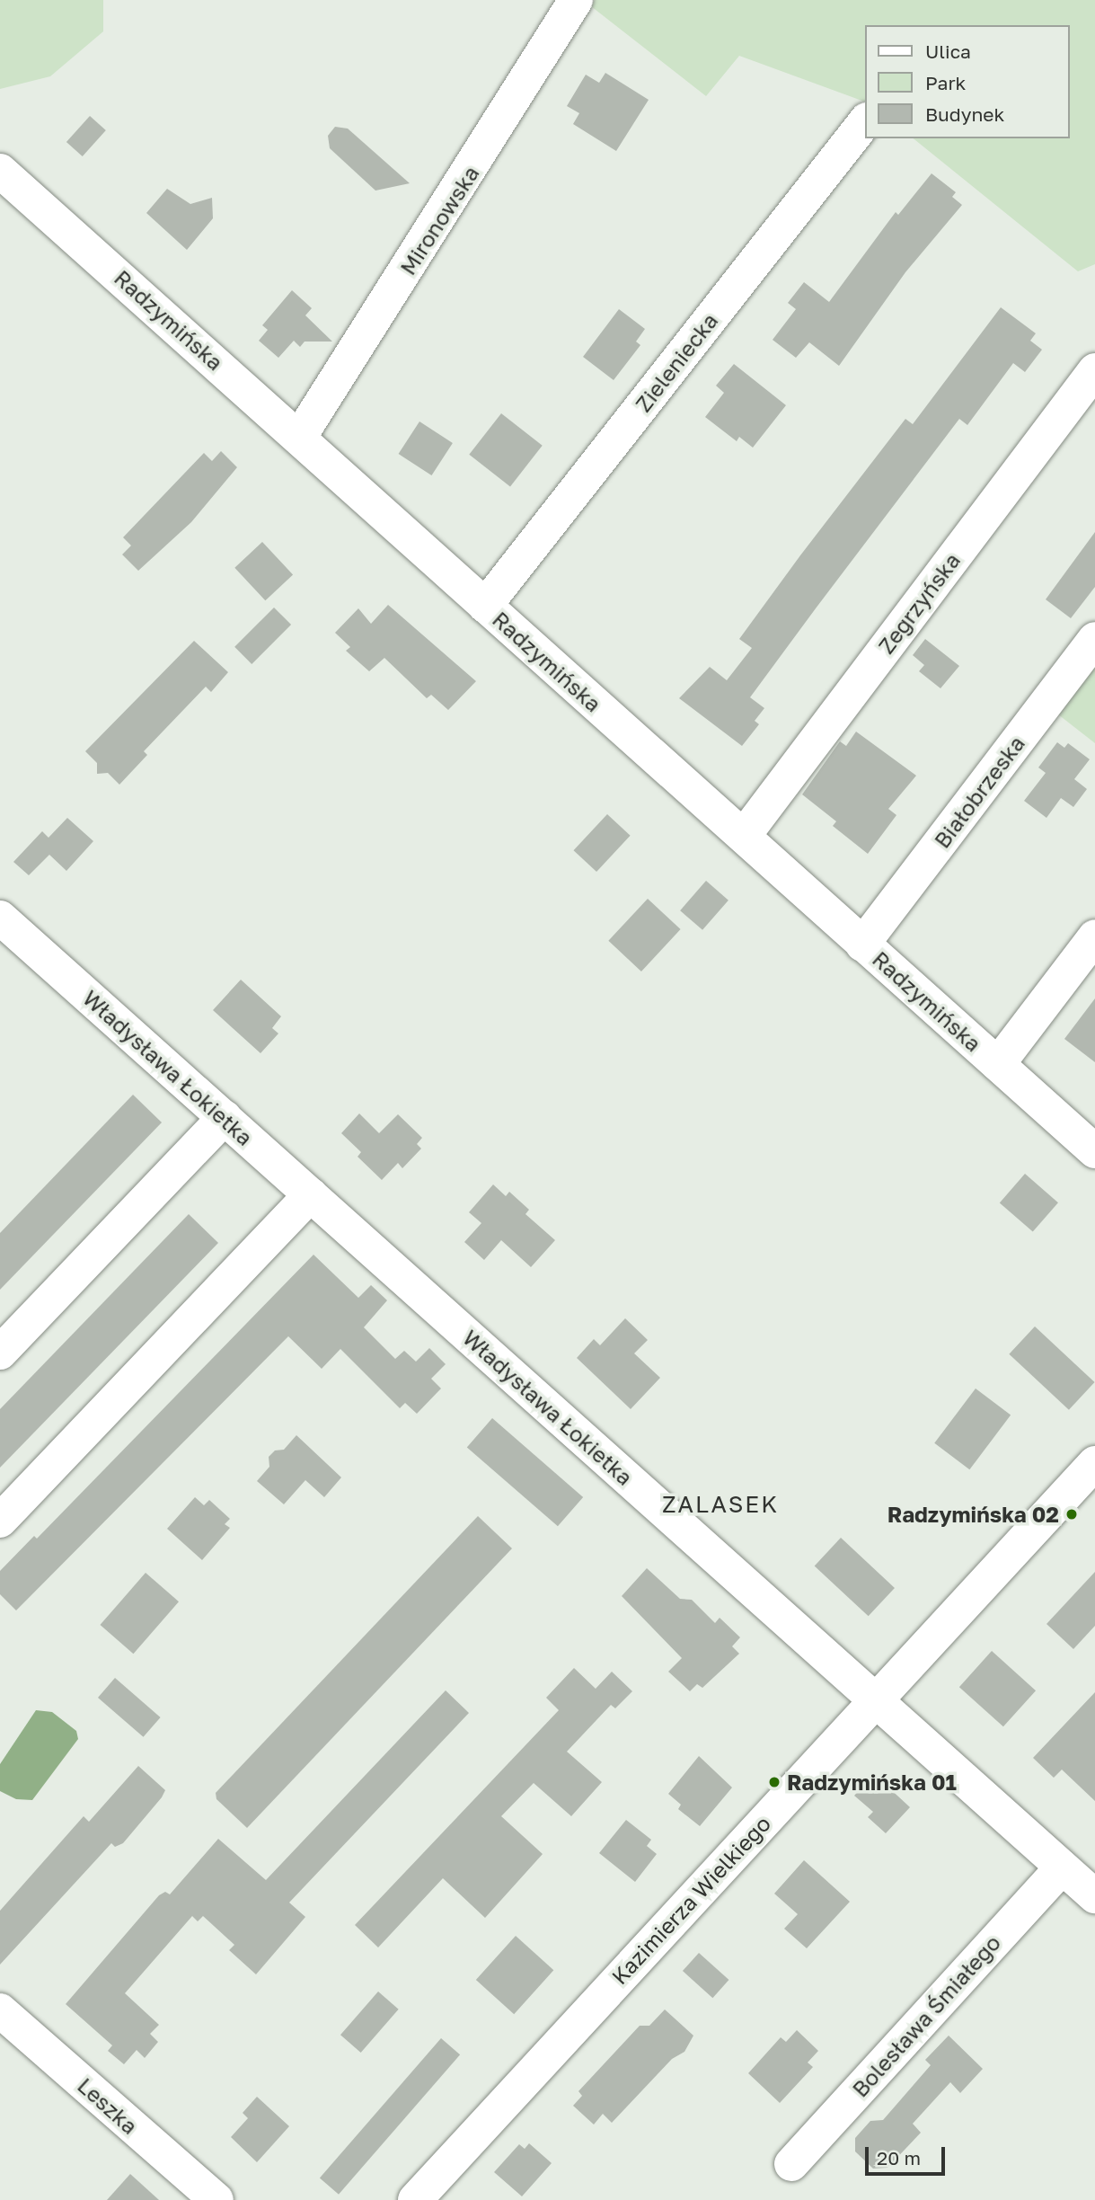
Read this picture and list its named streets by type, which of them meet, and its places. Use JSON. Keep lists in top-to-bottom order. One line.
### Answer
{"streets":{"street":["Mironowska","Radzymińska","Zieleniecka","Zegrzyńska","Białobrzeska","Władysława Łokietka","Kazimierza Wielkiego","Bolesława Śmiałego","Leszka"]},"crossings":[["Mironowska","Radzymińska"],["Radzymińska","Zieleniecka"],["Radzymińska","Zegrzyńska"],["Radzymińska","Białobrzeska"],["Władysława Łokietka","Kazimierza Wielkiego"],["Władysława Łokietka","Bolesława Śmiałego"]],"districts":["ZALASEK"],"places":["Radzymińska 02","Radzymińska 01"],"legend":["Ulica","Park","Budynek"],"scale_bar":"20 m"}
